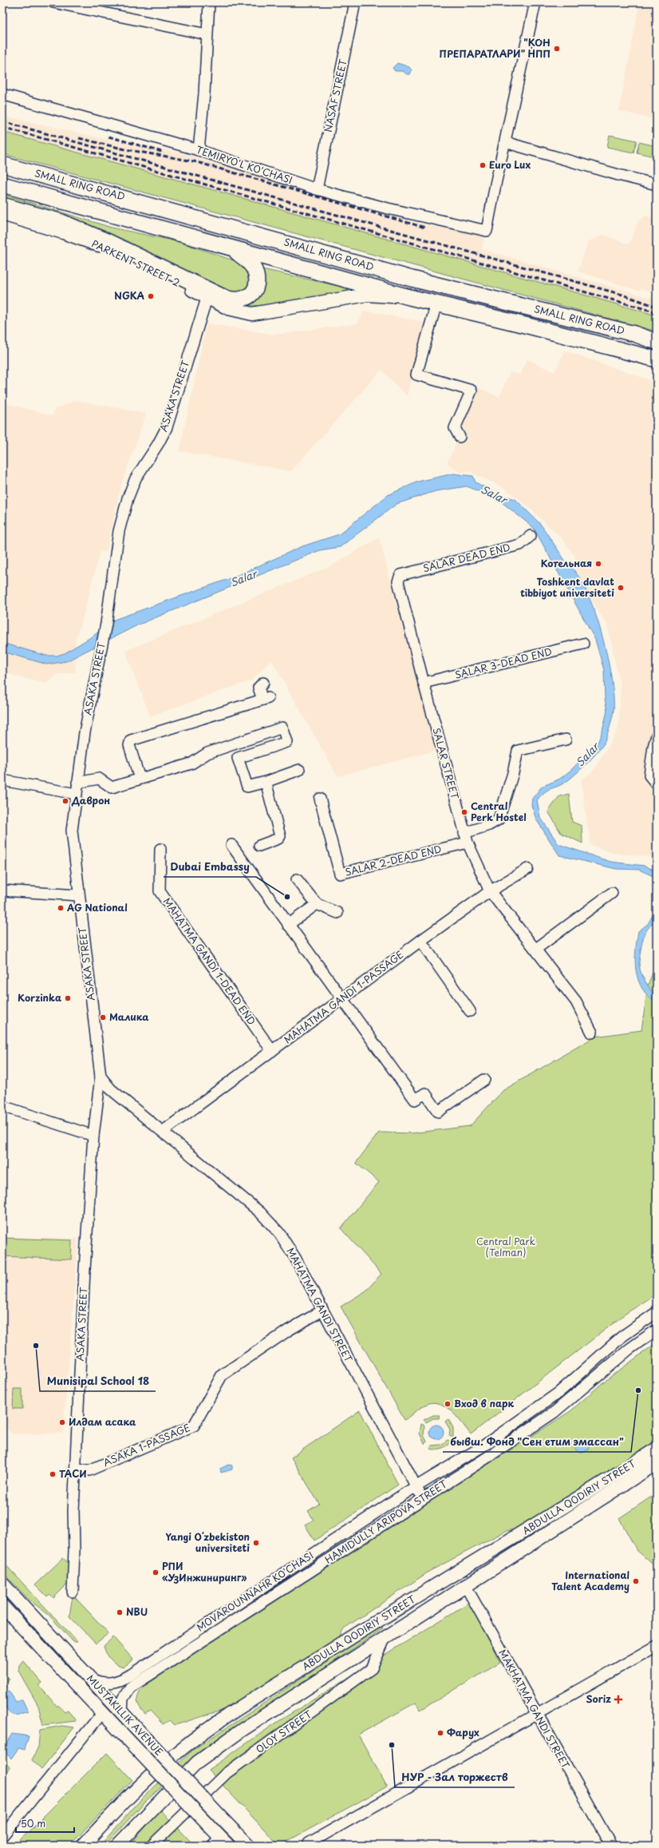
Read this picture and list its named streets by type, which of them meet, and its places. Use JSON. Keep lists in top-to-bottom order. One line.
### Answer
{"streets":{"highway":["SMALL RING ROAD"],"main road":["PARKENT STREET 2","ABDULLA QODIRIY STREET","MAKHATMA GANDI STREET","MUSTAKILLIK AVENUE"],"street":["NASAF STREET","TEMIRYO'L KO'CHASI","ASAKA STREET","SALAR DEAD END","SALAR 3-DEAD END","SALAR STREET","SALAR 2-DEAD END","MAHATMA GANDI 1-DEAD END","MAHATMA GANDI 1-PASSAGE","MAHATMA GANDI STREET","ASAKA 1-PASSAGE","HAMIDULLY ARIPOVA STREET","MOVAROUNNAHR KO'CHASI","OLOY STREET"]},"crossings":[["NASAF STREET","TEMIRYO'L KO'CHASI"],["SMALL RING ROAD","PARKENT STREET 2"],["PARKENT STREET 2","ASAKA STREET"],["ASAKA STREET","MAHATMA GANDI STREET"],["ASAKA STREET","ASAKA 1-PASSAGE"],["SALAR DEAD END","SALAR STREET"],["SALAR 3-DEAD END","SALAR STREET"],["SALAR STREET","SALAR 2-DEAD END"],["SALAR STREET","MAHATMA GANDI 1-PASSAGE"],["MAHATMA GANDI 1-DEAD END","MAHATMA GANDI 1-PASSAGE"],["MAHATMA GANDI 1-PASSAGE","MAHATMA GANDI STREET"],["MAHATMA GANDI STREET","ASAKA 1-PASSAGE"],["MAHATMA GANDI STREET","HAMIDULLY ARIPOVA STREET"],["MAHATMA GANDI STREET","MOVAROUNNAHR KO'CHASI"],["ABDULLA QODIRIY STREET","MAKHATMA GANDI STREET"],["ABDULLA QODIRIY STREET","OLOY STREET"],["HAMIDULLY ARIPOVA STREET","MOVAROUNNAHR KO'CHASI"],["HAMIDULLY ARIPOVA STREET","MUSTAKILLIK AVENUE"],["MOVAROUNNAHR KO'CHASI","MUSTAKILLIK AVENUE"]],"water":["Salar"],"parks":["Central Park (Telman)"],"places":{"other":["\"КОН ПРЕПАРАТЛАРИ\" НПП","Euro Lux","NGKA","Котельная","Toshkent davlat tibbiyot universiteti","Даврон","Central Perk Hostel","Dubai Embassy","AG National","Korzinka","Малика","Munisipal School 18","бывш. Фонд \"Сен етим эмассан\"","Вход в парк","Илдам асака","ТАСИ","Yangi Oʻzbekiston universiteti","РПИ «УзИнжиниринг»","International Talent Academy","NBU","Фарух","НУР - Зал торжеств"],"health":["Soriz"]},"scale_bar":"50 m"}
